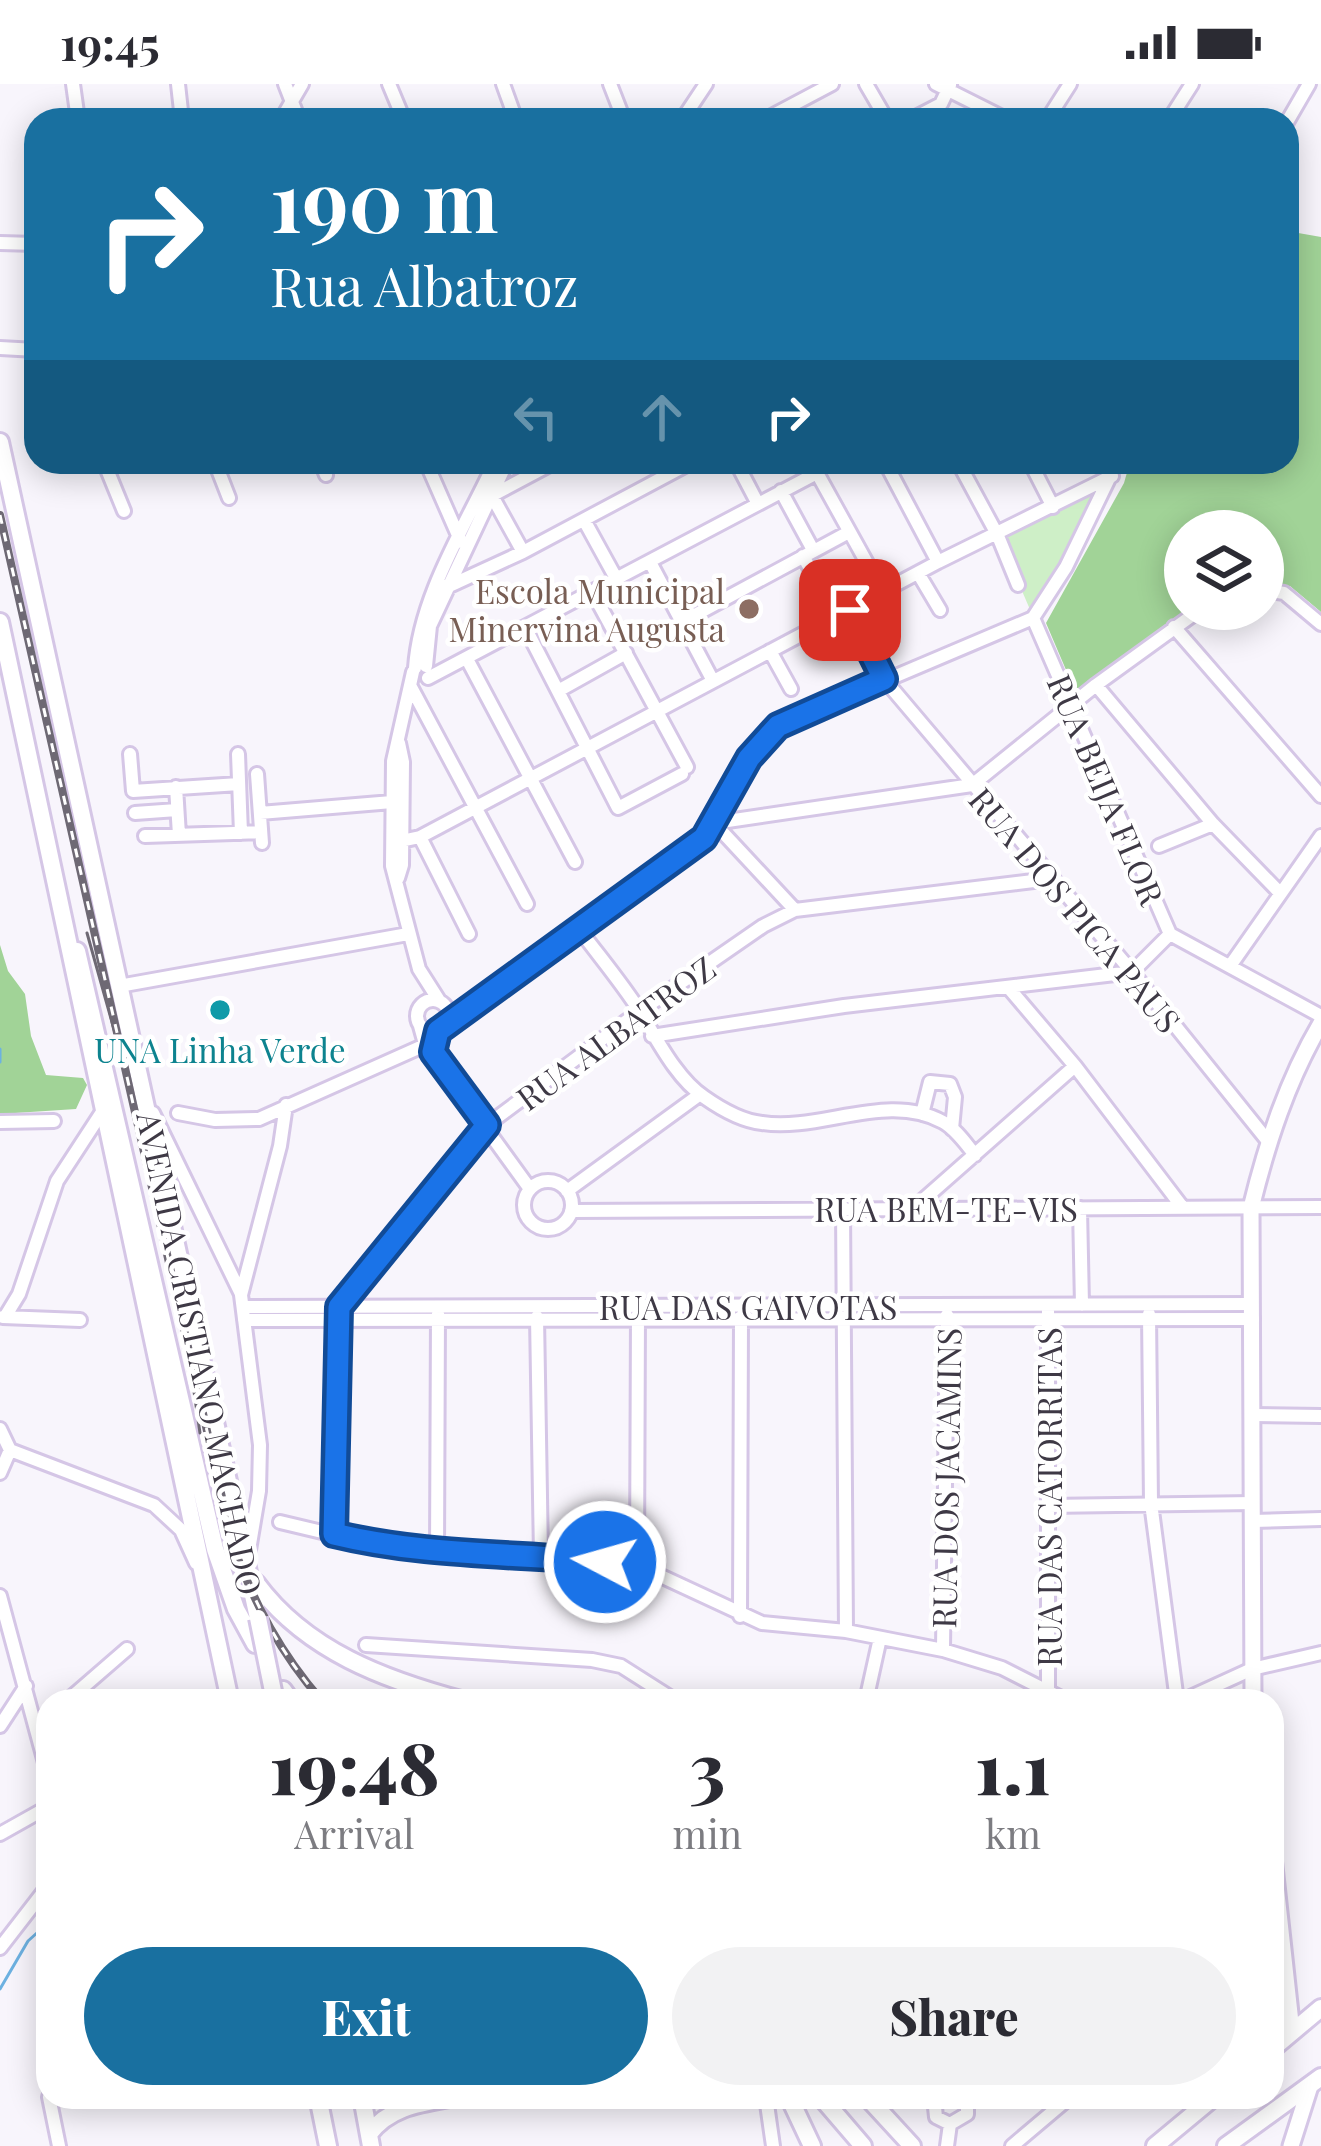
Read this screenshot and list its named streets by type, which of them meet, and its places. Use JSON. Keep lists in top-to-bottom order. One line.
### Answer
{"streets":{"highway":["AVENIDA CRISTIANO MACHADO"],"street":["RUA BEIJA FLOR","RUA DOS PICA PAUS","RUA ALBATROZ","RUA BEM-TE-VIS","RUA DAS GAIVOTAS","RUA DOS JACAMINS","RUA DAS CATORRITAS"]},"crossings":[["RUA DOS PICA PAUS","RUA ALBATROZ"],["RUA ALBATROZ","RUA DAS GAIVOTAS"],["RUA DAS GAIVOTAS","RUA DOS JACAMINS"],["RUA DAS GAIVOTAS","RUA DAS CATORRITAS"]],"places":["Escola Municipal Minervina Augusta","UNA Linha Verde"],"page":{"status":"19:45","turn":["190 m","Rua Albatroz"],"eta":["19:48","Arrival","3","min","1.1","km"],"buttons":["Exit","Share"]}}
